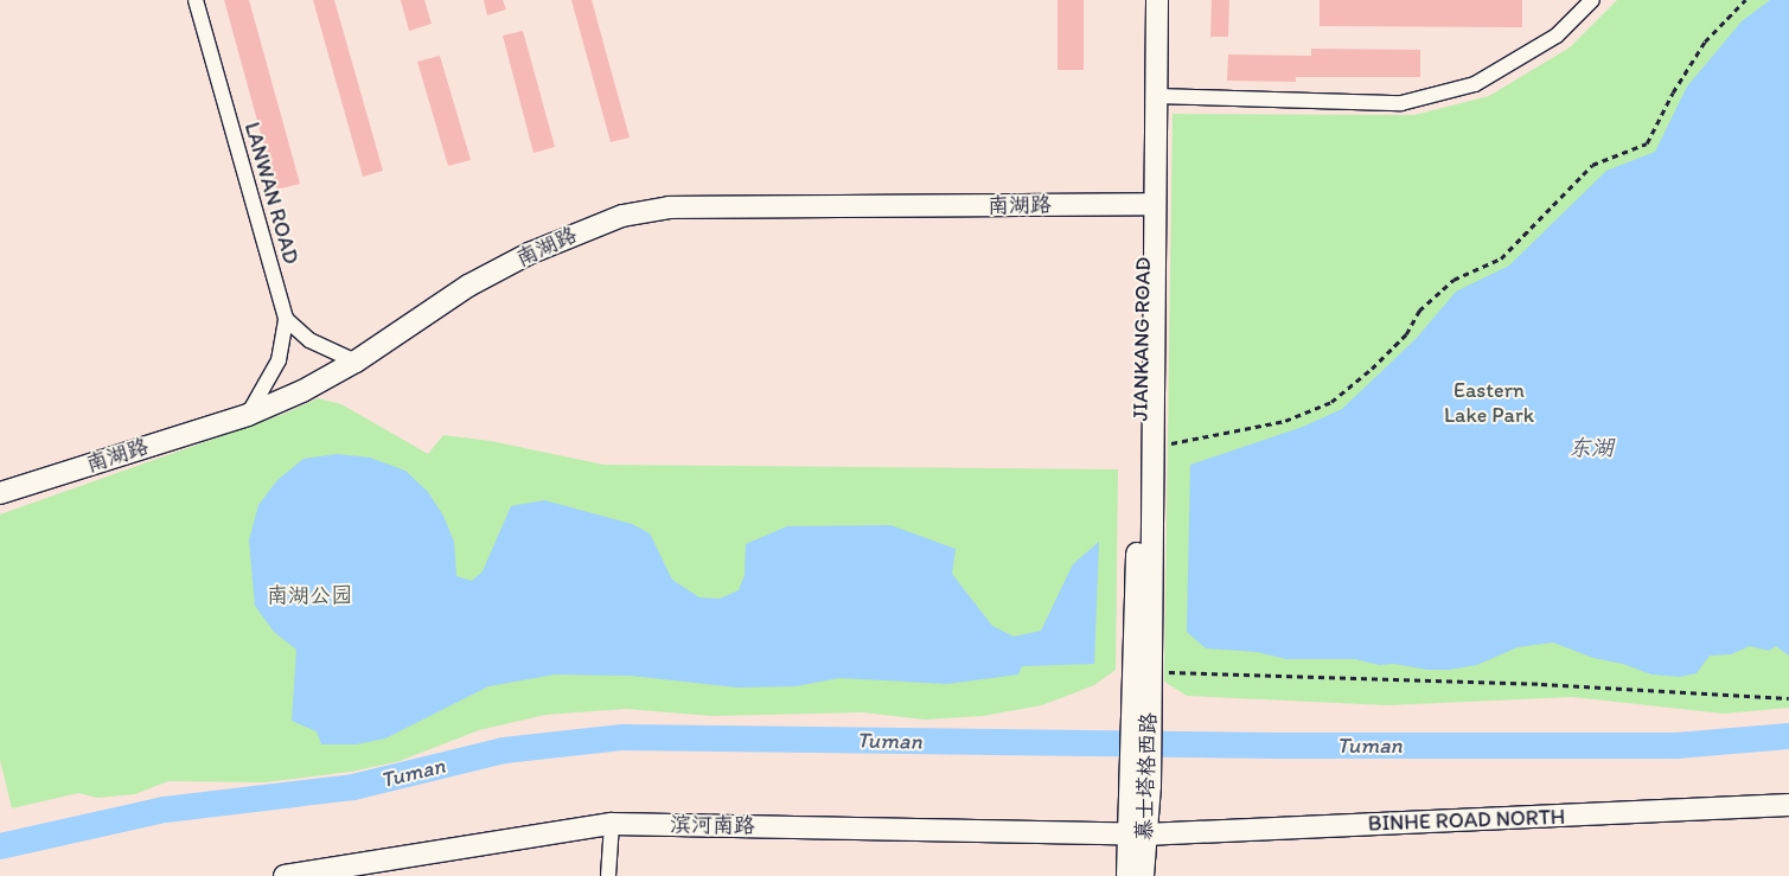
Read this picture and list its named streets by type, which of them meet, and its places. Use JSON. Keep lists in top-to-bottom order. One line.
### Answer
{"streets":{"main road":["南湖路","JIANKANG ROAD","慕士塔格西路","BINHE ROAD NORTH","滨河南路"],"street":["LANWAN ROAD"]},"crossings":[["南湖路","JIANKANG ROAD"],["JIANKANG ROAD","慕士塔格西路"],["慕士塔格西路","BINHE ROAD NORTH"],["慕士塔格西路","滨河南路"],["BINHE ROAD NORTH","滨河南路"]],"water":["东湖","Tuman"],"parks":["Eastern Lake Park","南湖公园"]}
